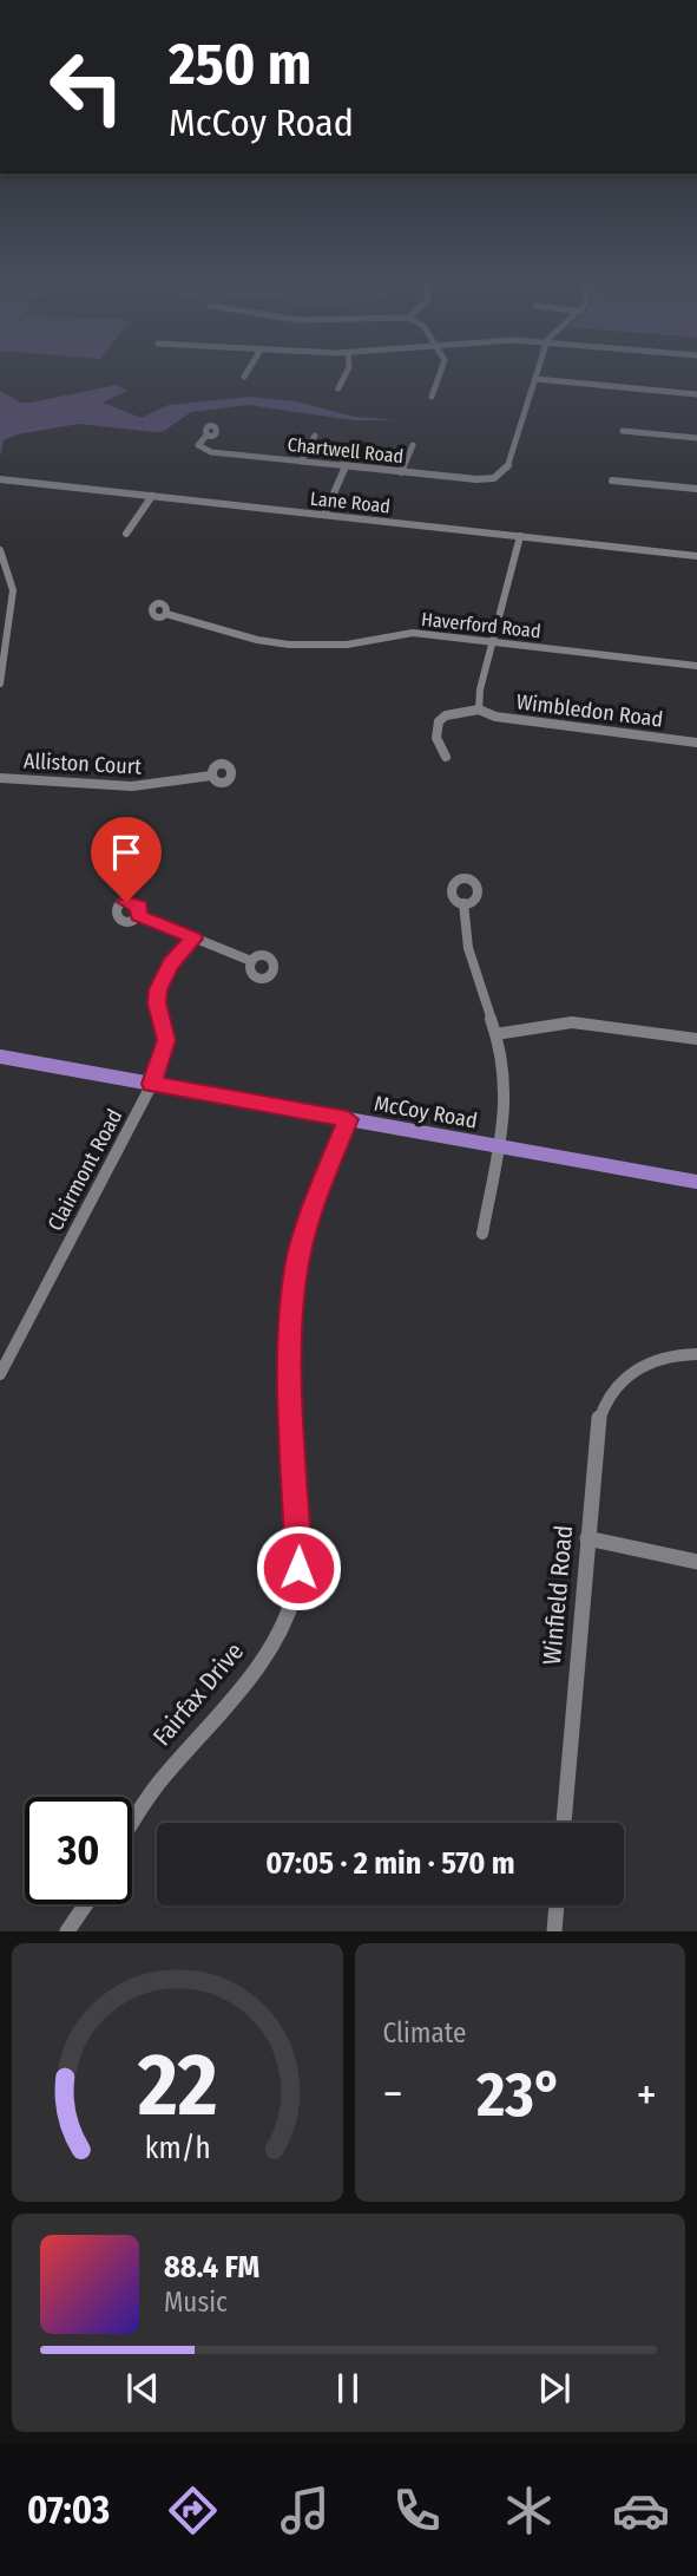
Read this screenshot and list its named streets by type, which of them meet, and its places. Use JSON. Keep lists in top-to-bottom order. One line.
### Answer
{"streets":{"main road":["McCoy Road"],"street":["Chartwell Road","Lane Road","Haverford Road","Wimbledon Road","Alliston Court","Clairmont Road","Winfield Road","Fairfax Drive"]},"crossings":[["McCoy Road","Clairmont Road"],["McCoy Road","Fairfax Drive"]],"page":{"turn":["250 m","McCoy Road"],"limit":"30","trip":"07:05 · 2 min · 570 m","tile":"Climate","heat":["−","23°","+"],"song":["88.4 FM","Music"],"tabs":"07:03","gauge":["22","km/h"]}}
